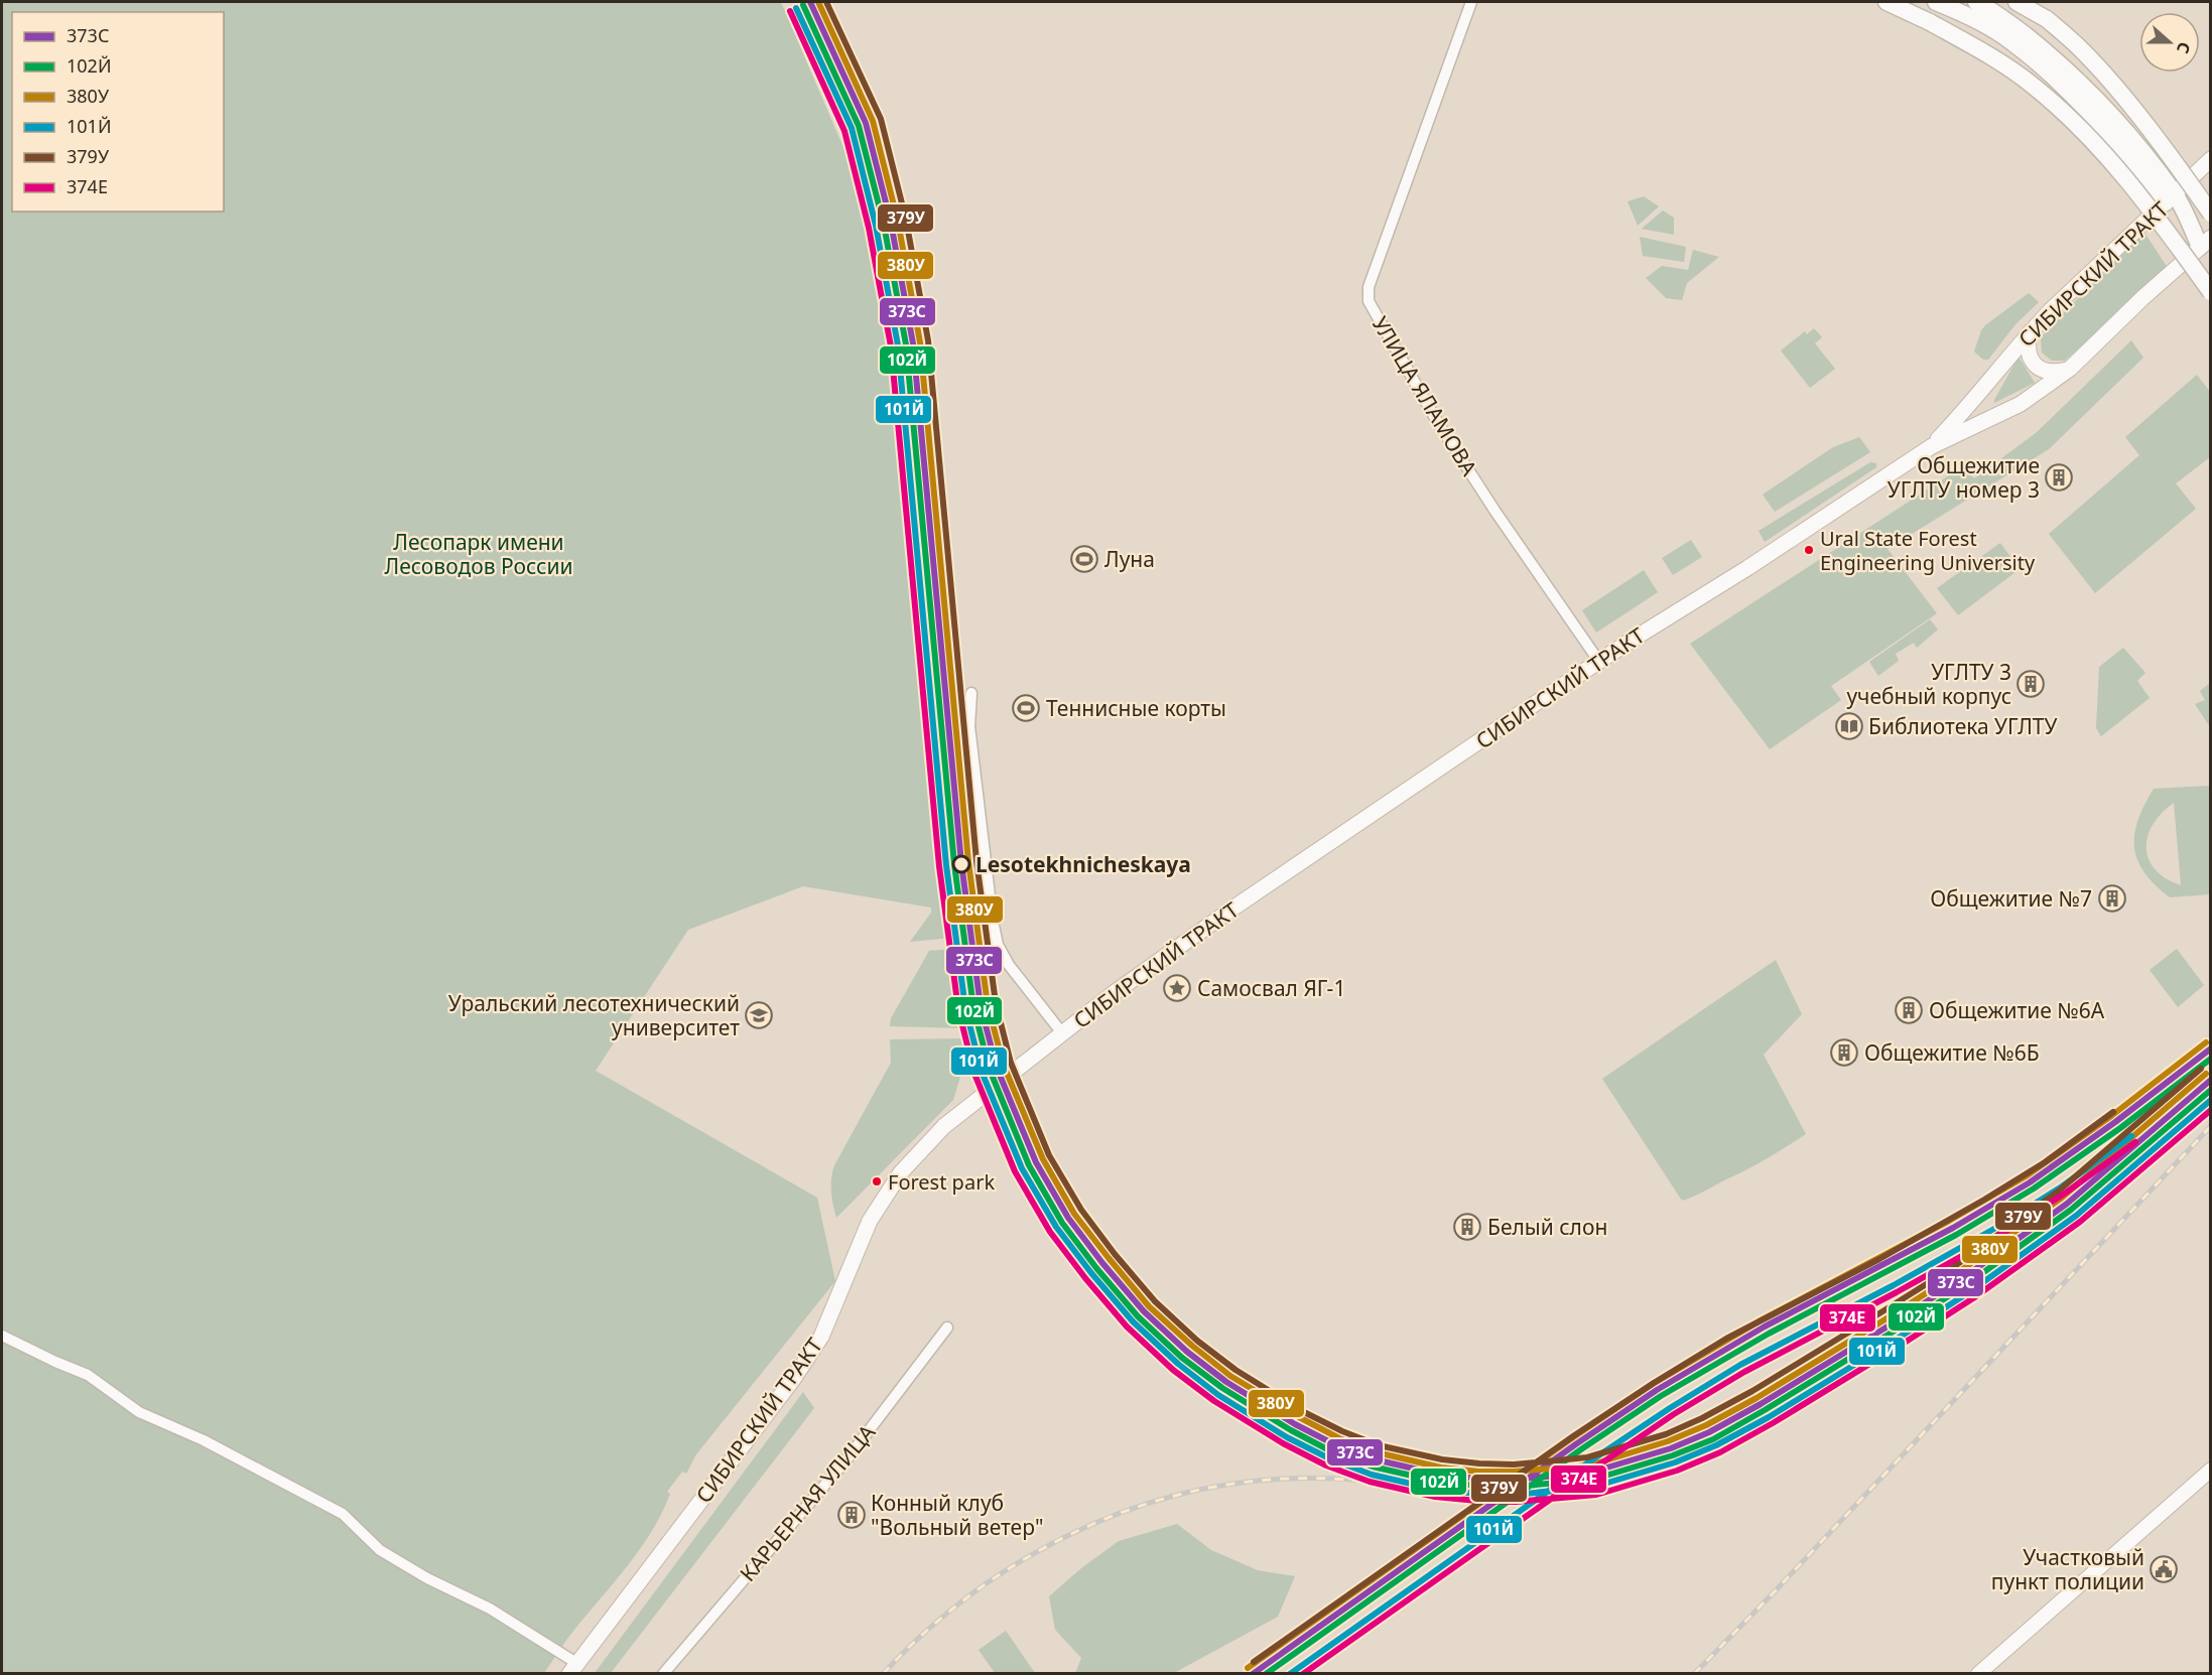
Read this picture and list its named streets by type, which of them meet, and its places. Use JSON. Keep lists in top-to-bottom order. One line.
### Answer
{"streets":{"main road":["СИБИРСКИЙ ТРАКТ"],"street":["УЛИЦА ЯЛАМОВА","КАРЬЕРНАЯ УЛИЦА"]},"crossings":[["СИБИРСКИЙ ТРАКТ","УЛИЦА ЯЛАМОВА"]],"parks":["Лесопарк имени Лесоводов России"],"places":{"building":["Общежитие УГЛТУ номер 3","УГЛТУ 3 учебный корпус","Общежитие №7","Общежитие №6А","Общежитие №6Б","Белый слон","Конный клуб \"Вольный ветер\""],"other":["Ural State Forest Engineering University","Lesotekhnicheskaya","Forest park"],"sports":["Луна","Теннисные корты"],"library":["Библиотека УГЛТУ"],"place":["Самосвал ЯГ-1"],"school or university":["Уральский лесотехнический университет"],"public building":["Участковый пункт полиции"]},"lines":["transit line 373C","transit line 380У","transit line 379У","transit line 102Й","transit line 101Й","transit line 374Е"],"legend":["373C","102Й","380У","101Й","379У","374Е"],"north":"right"}
